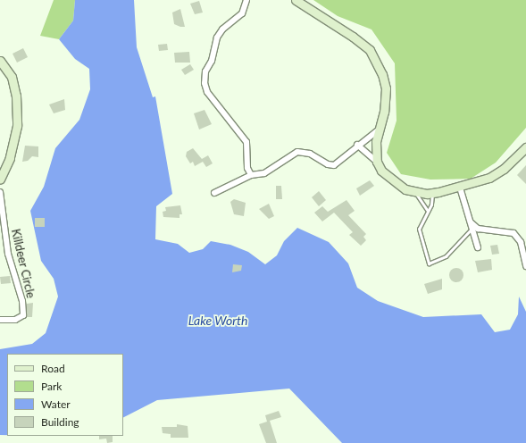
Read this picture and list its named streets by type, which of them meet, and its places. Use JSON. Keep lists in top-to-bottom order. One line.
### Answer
{"streets":{"street":["Killdeer Circle"]},"water":["Lake Worth"],"legend":["Road","Park","Water","Building"]}
